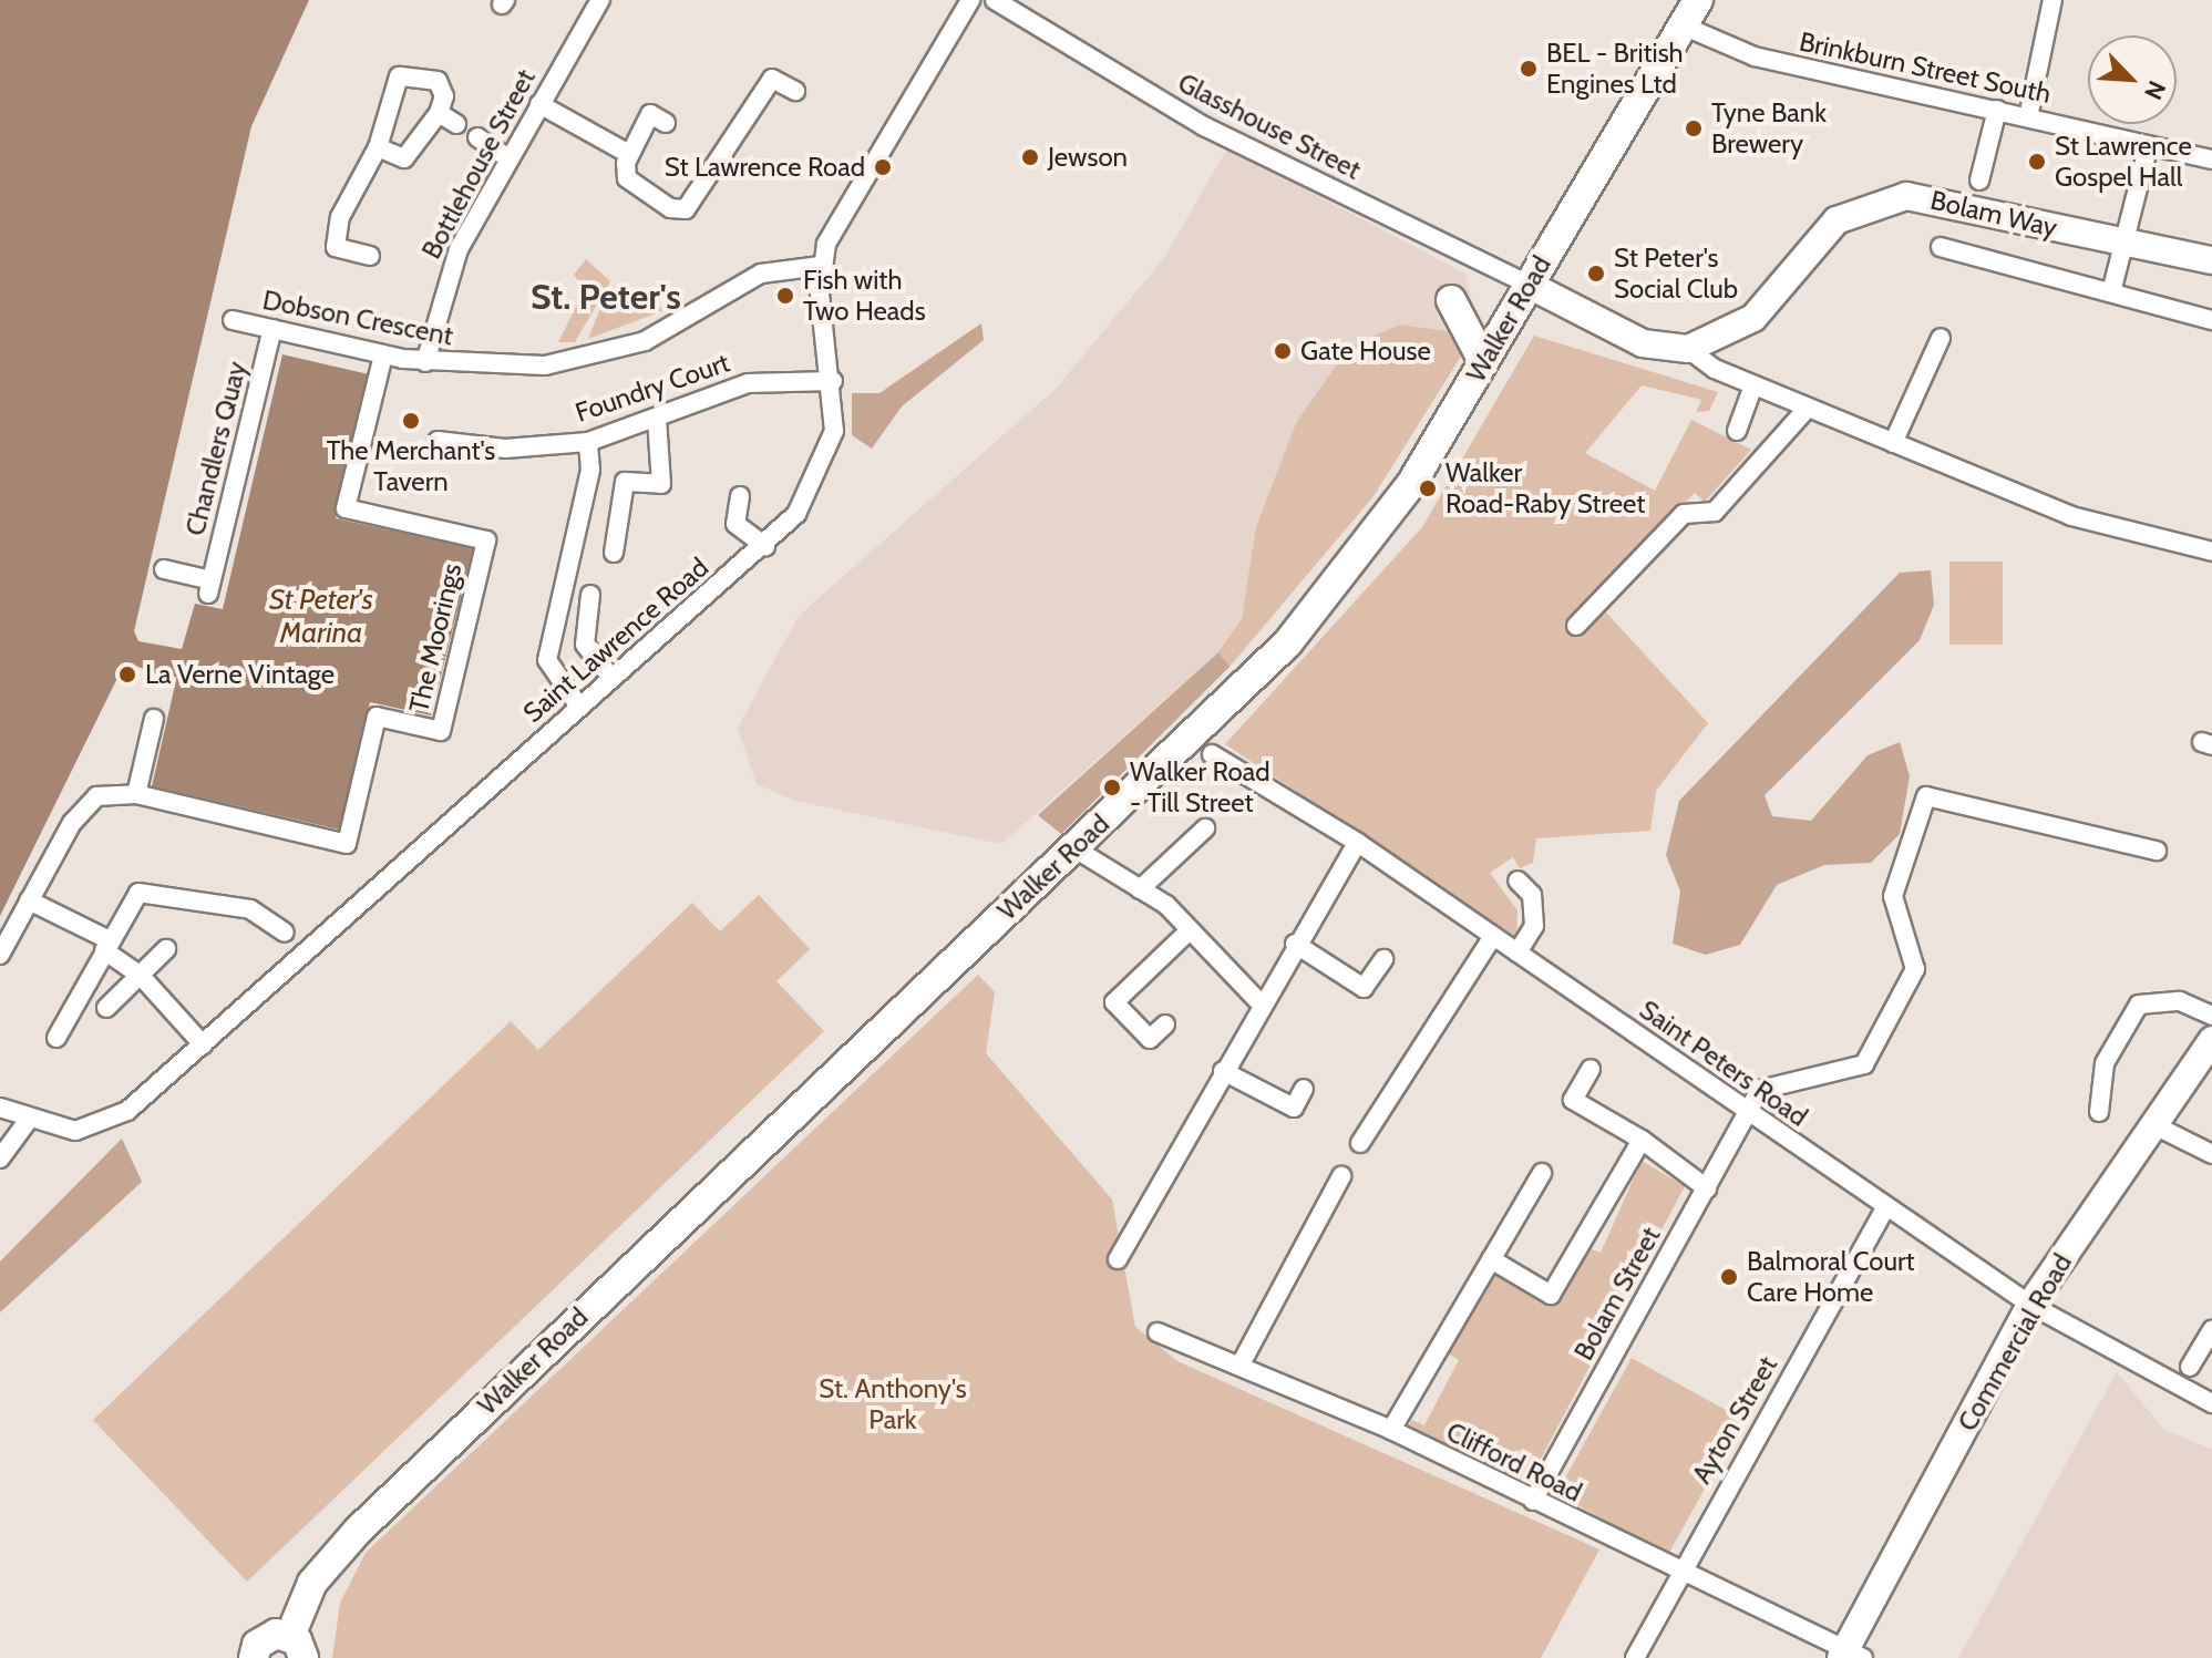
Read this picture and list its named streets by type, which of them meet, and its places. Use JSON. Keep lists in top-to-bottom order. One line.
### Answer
{"streets":{"main road":["Walker Road"],"street":["Brinkburn Street South","Glasshouse Street","Bottlehouse Street","Bolam Way","Dobson Crescent","Foundry Court","Chandlers Quay","The Moorings","Saint Lawrence Road","Saint Peters Road","Bolam Street","Commercial Road","Ayton Street","Clifford Road"]},"crossings":[["Brinkburn Street South","Walker Road"],["Glasshouse Street","Walker Road"],["Bottlehouse Street","Dobson Crescent"],["Dobson Crescent","Chandlers Quay"],["Dobson Crescent","The Moorings"],["Dobson Crescent","Saint Lawrence Road"],["Foundry Court","Saint Lawrence Road"],["Saint Peters Road","Bolam Street"],["Saint Peters Road","Commercial Road"],["Saint Peters Road","Ayton Street"],["Bolam Street","Clifford Road"],["Commercial Road","Clifford Road"],["Ayton Street","Clifford Road"]],"districts":["St. Peter's"],"water":["St Peter's Marina"],"parks":["St. Anthony's Park"],"places":["BEL - British Engines Ltd","Tyne Bank Brewery","Jewson","St Lawrence Gospel Hall","St Lawrence Road","St Peter's Social Club","Fish with Two Heads","Gate House","The Merchant's Tavern","Walker Road-Raby Street","La Verne Vintage","Walker Road - Till Street","Balmoral Court Care Home"],"north":"bottom right"}
